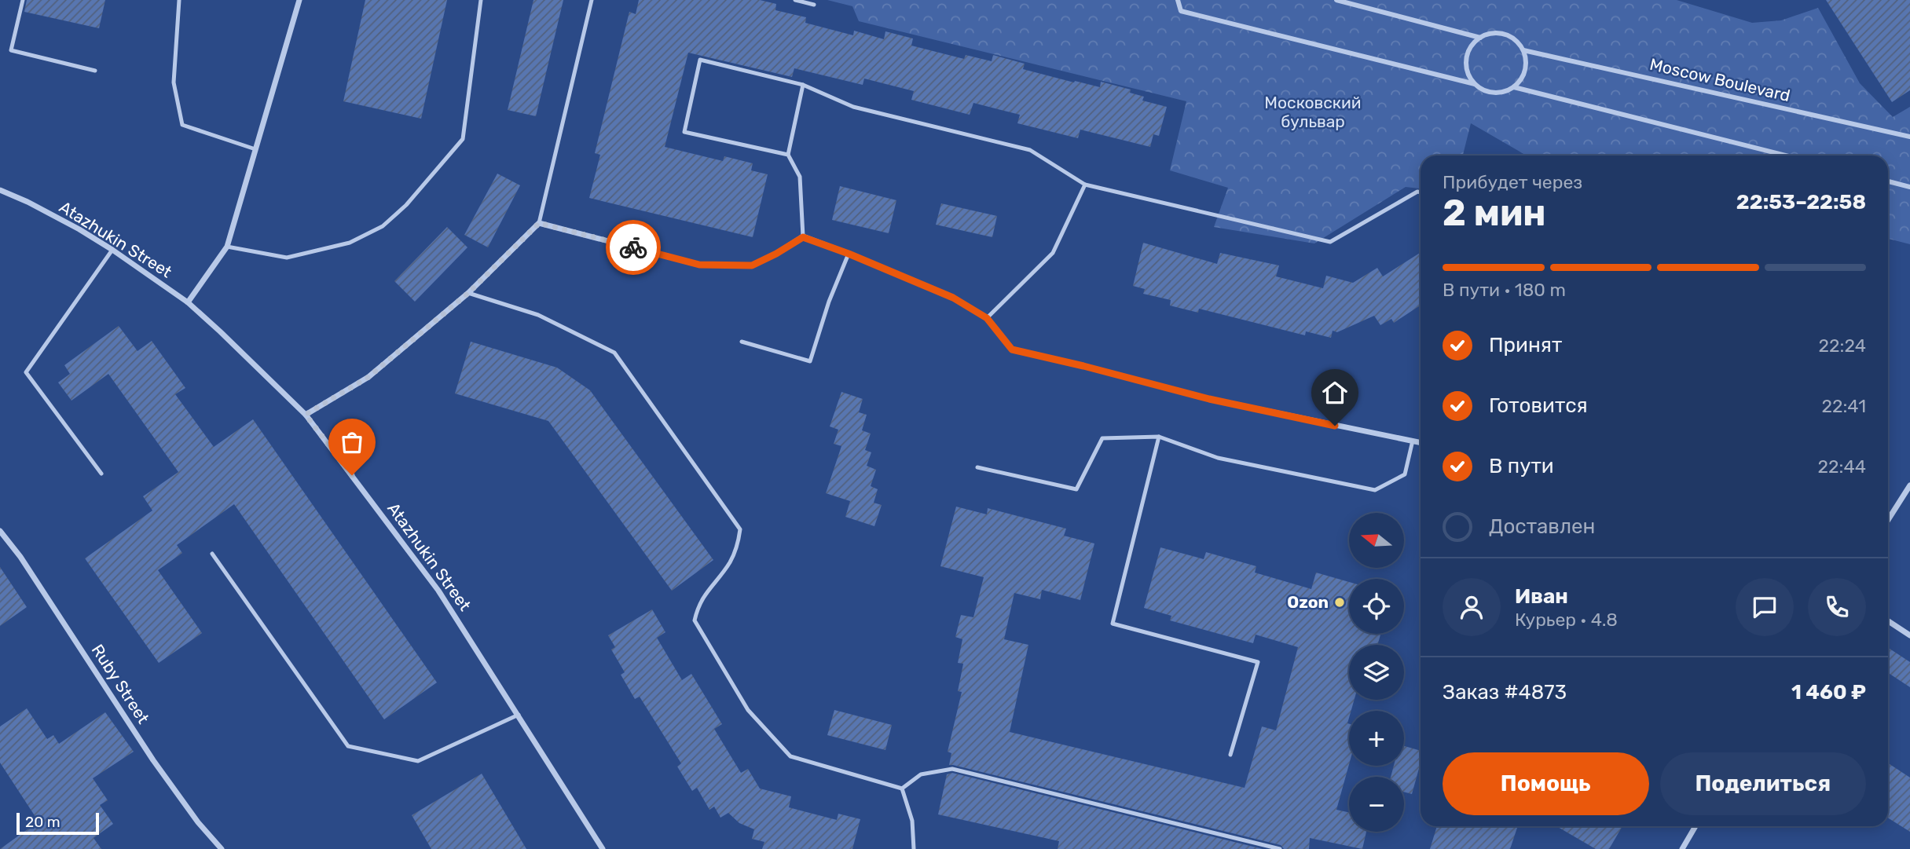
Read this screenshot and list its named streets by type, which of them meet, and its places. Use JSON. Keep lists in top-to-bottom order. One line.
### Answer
{"streets":{"street":["Moscow Boulevard","Atazhukin Street","Ruby Street"]},"parks":["Московский бульвар"],"places":["Ozon"],"scale_bar":"20 m","north":"left","page":{"heading":["2 мин","Прибудет через","22:53–22:58"],"panel":["Иван","Курьер · 4.8","Заказ #4873","1 460 ₽"],"bar":"В пути · 180 m","list":[["Принят","22:24"],["Готовится","22:41"],["В пути","22:44"],"Доставлен"],"map_buttons":["+","−"],"buttons":["Помощь","Поделиться"],"scale":"20 m"}}
